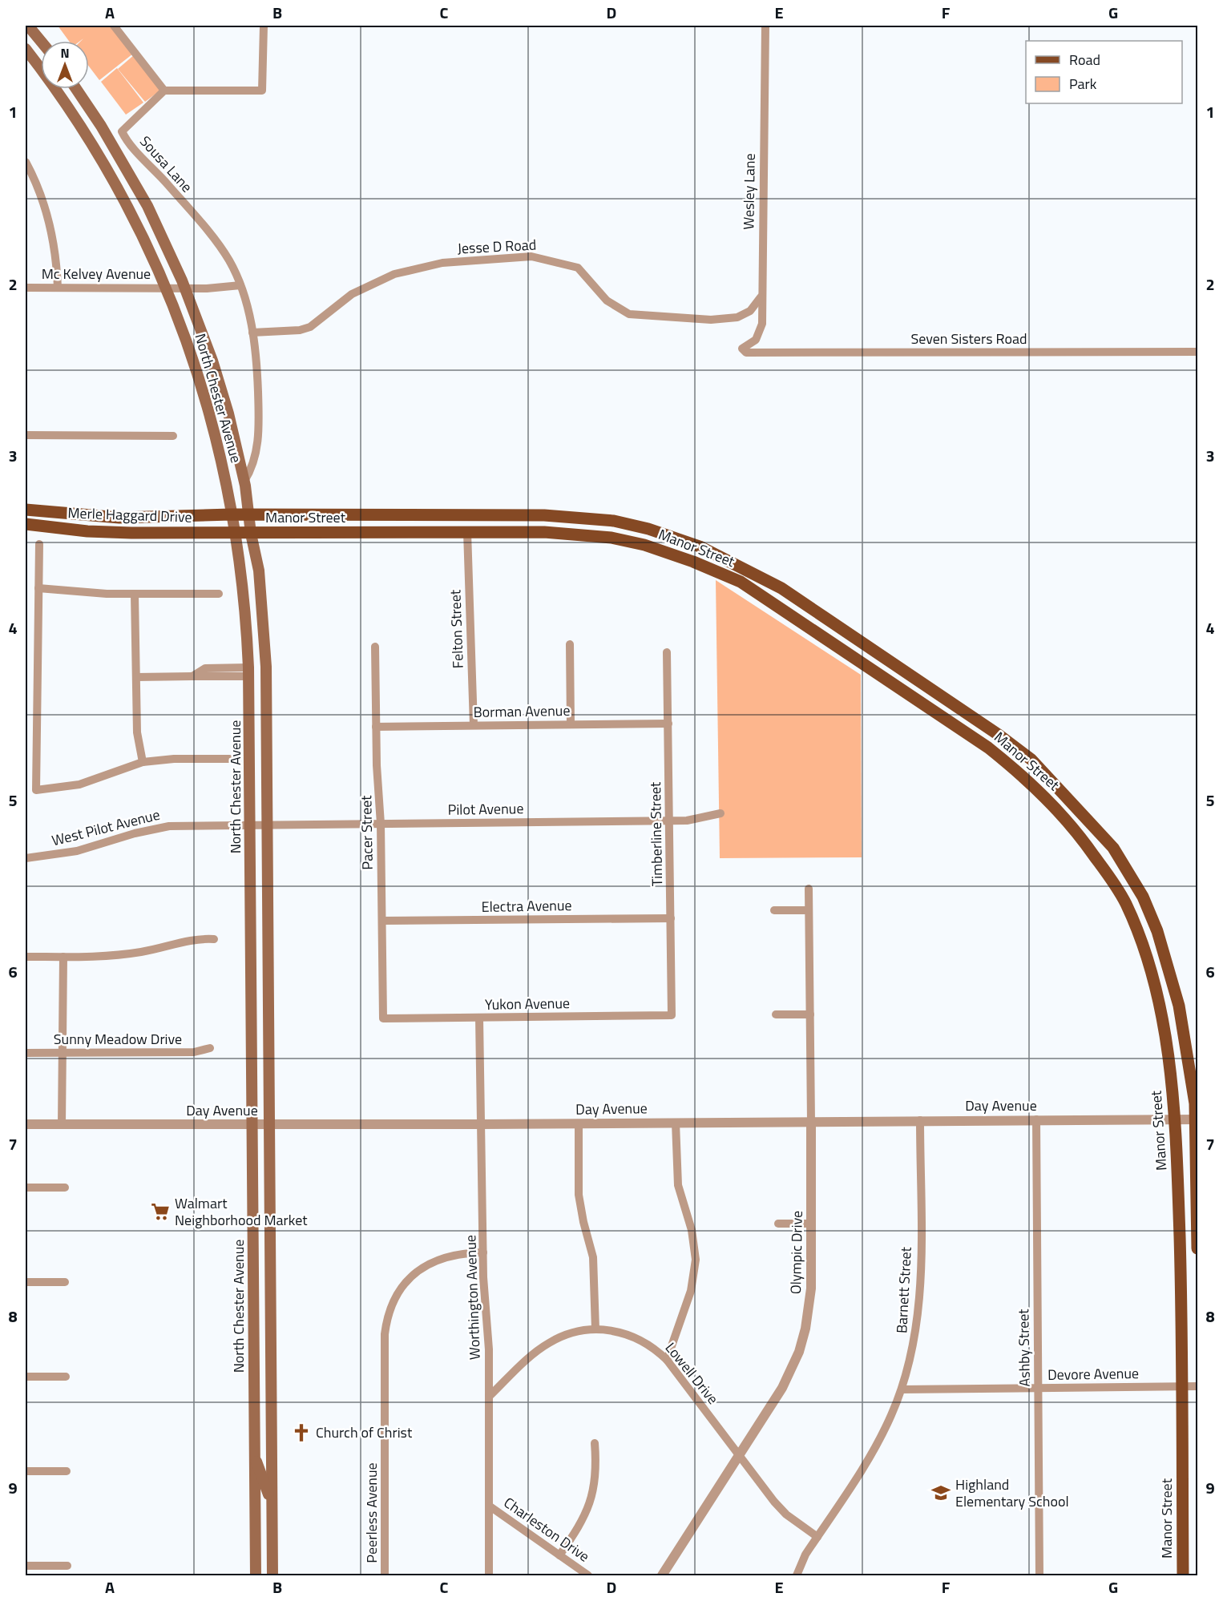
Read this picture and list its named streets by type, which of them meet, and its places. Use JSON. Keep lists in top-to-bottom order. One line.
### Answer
{"streets":{"main road":["North Chester Avenue","Merle Haggard Drive","Manor Street"],"street":["Sousa Lane","Wesley Lane","Jesse D Road","Mc Kelvey Avenue","Seven Sisters Road","Felton Street","Borman Avenue","Pilot Avenue","West Pilot Avenue","Pacer Street","Timberline Street","Electra Avenue","Yukon Avenue","Sunny Meadow Drive","Day Avenue","Olympic Drive","Barnett Street","Worthington Avenue","Ashby Street","Lowell Drive","Devore Avenue","Peerless Avenue","Charleston Drive"]},"crossings":[["Wesley Lane","Jesse D Road"],["Wesley Lane","Seven Sisters Road"],["Mc Kelvey Avenue","North Chester Avenue"],["North Chester Avenue","Merle Haggard Drive"],["North Chester Avenue","Manor Street"],["North Chester Avenue","Pilot Avenue"],["North Chester Avenue","West Pilot Avenue"],["North Chester Avenue","Day Avenue"],["Merle Haggard Drive","Manor Street"],["Manor Street","Felton Street"],["Manor Street","Day Avenue"],["Manor Street","Devore Avenue"],["Felton Street","Borman Avenue"],["Borman Avenue","Pacer Street"],["Borman Avenue","Timberline Street"],["Pilot Avenue","West Pilot Avenue"],["Pilot Avenue","Pacer Street"],["Pilot Avenue","Timberline Street"],["Pacer Street","Electra Avenue"],["Pacer Street","Yukon Avenue"],["Timberline Street","Electra Avenue"],["Timberline Street","Yukon Avenue"],["Yukon Avenue","Worthington Avenue"],["Day Avenue","Olympic Drive"],["Day Avenue","Barnett Street"],["Day Avenue","Worthington Avenue"],["Day Avenue","Ashby Street"],["Olympic Drive","Lowell Drive"],["Barnett Street","Lowell Drive"],["Barnett Street","Devore Avenue"],["Worthington Avenue","Lowell Drive"],["Worthington Avenue","Peerless Avenue"],["Worthington Avenue","Charleston Drive"],["Ashby Street","Devore Avenue"]],"places":{"supermarket":["Walmart Neighborhood Market"],"church":["Church of Christ"],"school or university":["Highland Elementary School"]},"legend":["Road","Park"],"north":"top","grid":{"columns":["A","B","C","D","E","F","G"],"rows":["1","2","3","4","5","6","7","8","9"]}}
